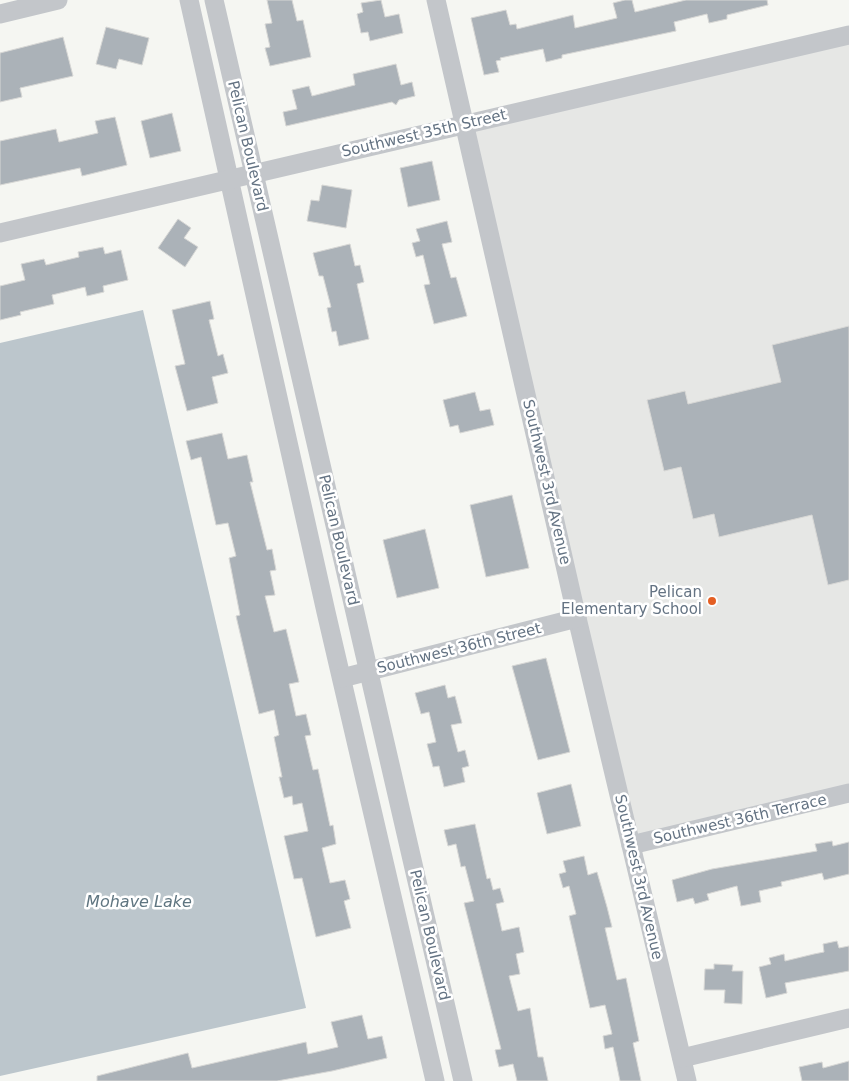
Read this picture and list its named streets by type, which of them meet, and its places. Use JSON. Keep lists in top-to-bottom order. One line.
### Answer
{"streets":{"street":["Southwest 35th Street","Pelican Boulevard","Southwest 3rd Avenue","Southwest 36th Street","Southwest 36th Terrace"]},"crossings":[["Southwest 35th Street","Pelican Boulevard"],["Southwest 35th Street","Southwest 3rd Avenue"],["Pelican Boulevard","Southwest 36th Street"],["Southwest 3rd Avenue","Southwest 36th Street"],["Southwest 3rd Avenue","Southwest 36th Terrace"]],"water":["Mohave Lake"],"places":["Pelican Elementary School"]}
